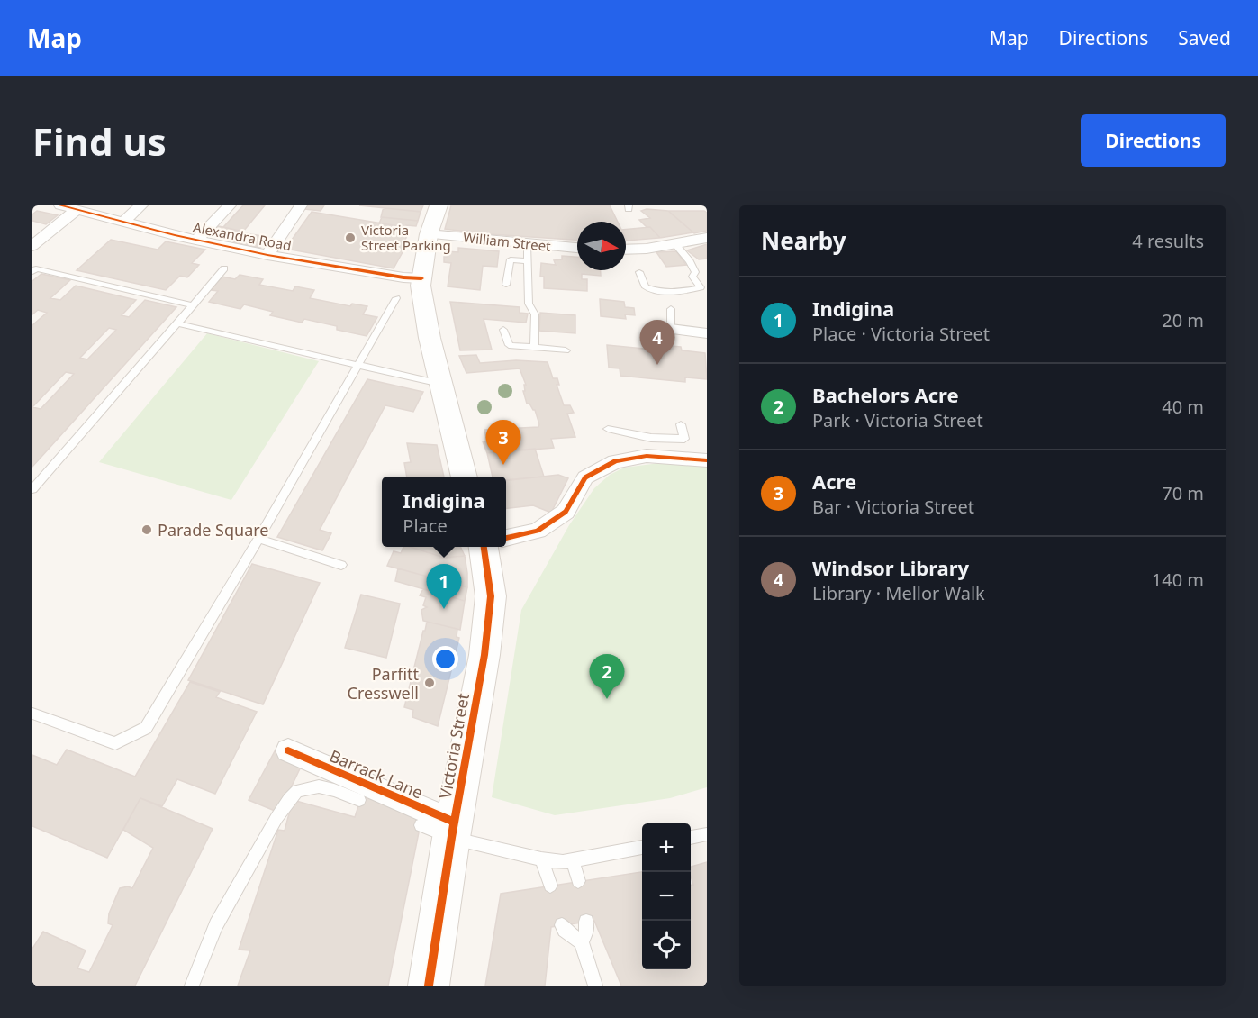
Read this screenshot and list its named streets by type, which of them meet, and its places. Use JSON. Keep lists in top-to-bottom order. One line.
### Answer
{"streets":{"street":["Alexandra Road","William Street","Victoria Street","Barrack Lane"]},"crossings":[["Victoria Street","Barrack Lane"]],"places":["Victoria Street Parking","Parade Square","Parfitt Cresswell"],"north":"right","page":{"header":"Map","nav":["Map","Directions","Saved"],"buttons":"Directions","title":"Find us","heading":["Nearby","4 results"],"list":[{"mark":"1","name":"Indigina","note":"Place · Victoria Street","value":"20 m"},{"mark":"2","name":"Bachelors Acre","note":"Park · Victoria Street","value":"40 m"},{"mark":"3","name":"Acre","note":"Bar · Victoria Street","value":"70 m"},{"mark":"4","name":"Windsor Library","note":"Library · Mellor Walk","value":"140 m"}],"pins":["4","3","1","2"],"popup":["Indigina","Place"],"map_buttons":["+","−"]}}
